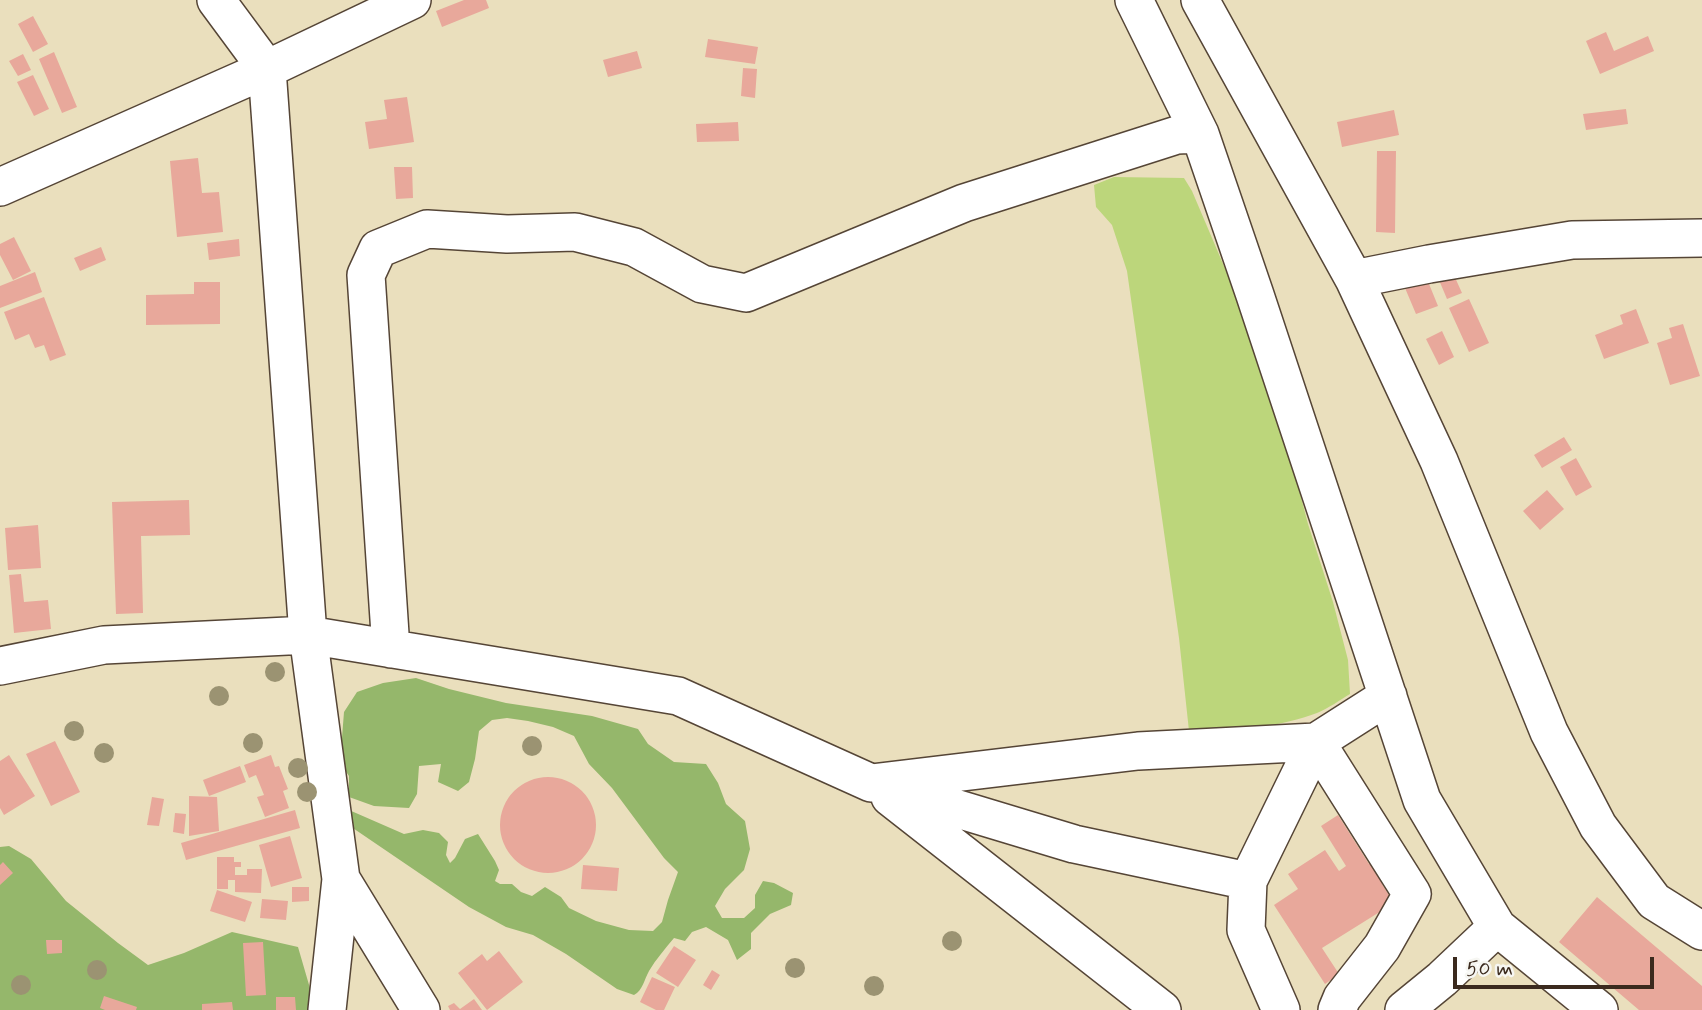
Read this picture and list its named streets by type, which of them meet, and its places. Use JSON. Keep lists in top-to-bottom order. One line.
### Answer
{"scale_bar":"50 m"}
